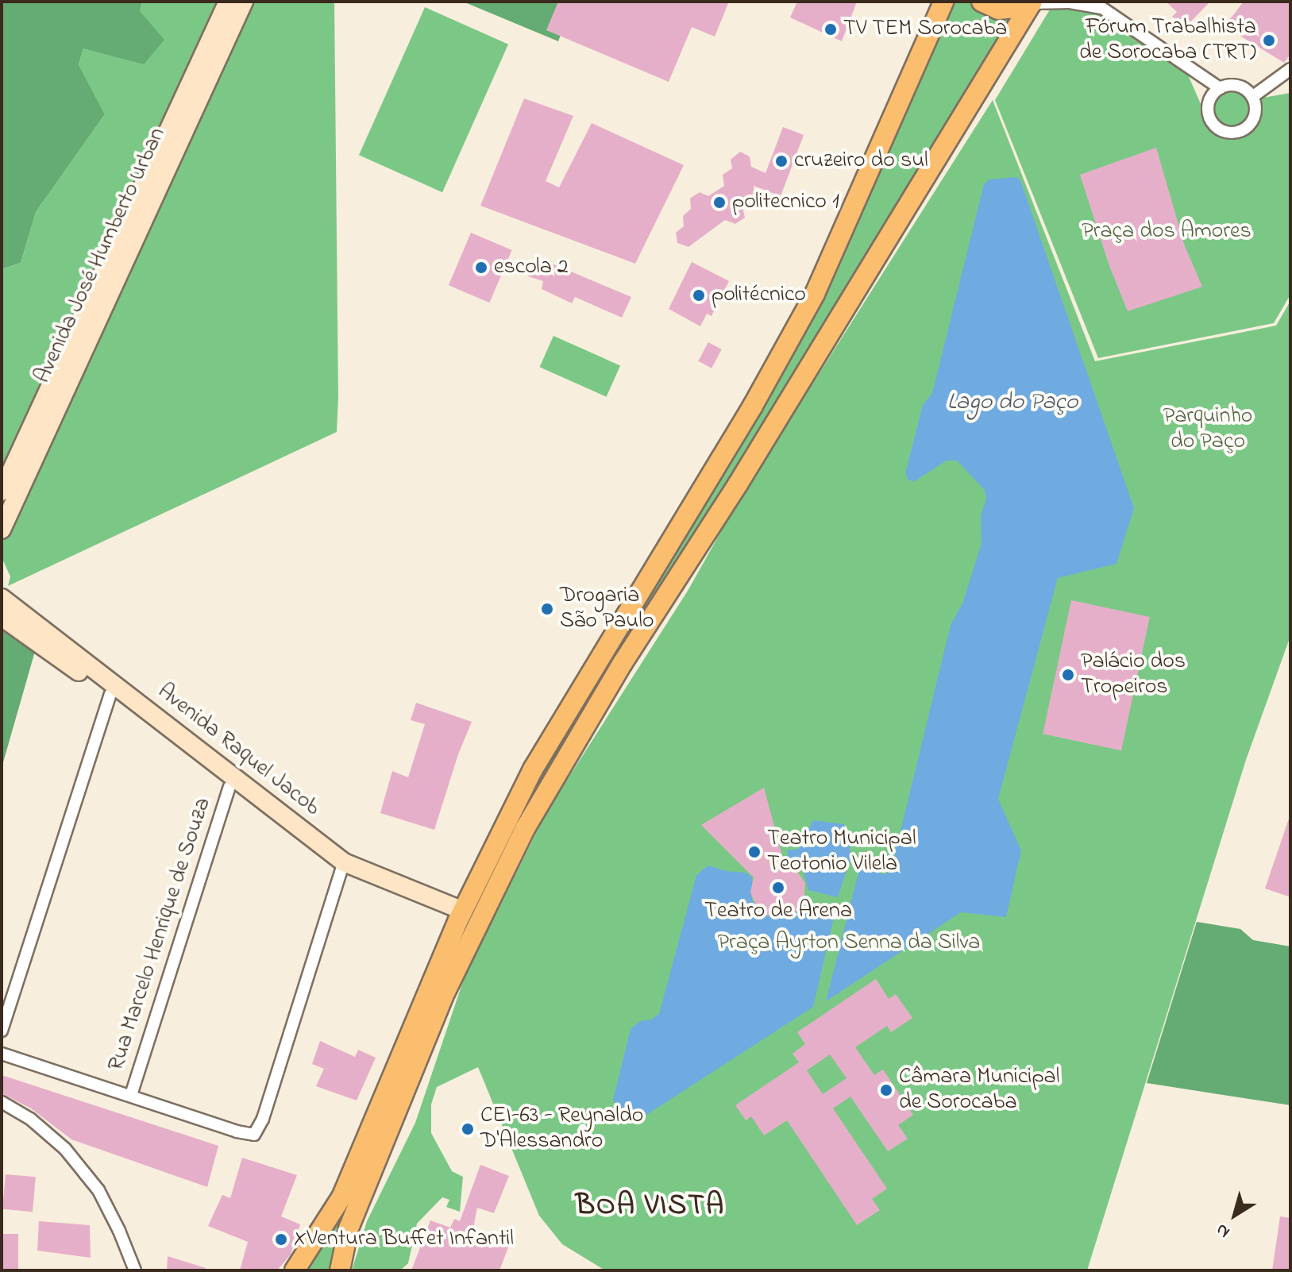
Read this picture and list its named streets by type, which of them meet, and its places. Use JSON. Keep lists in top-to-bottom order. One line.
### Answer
{"streets":{"street":["Avenida José Humberto Urban","Avenida Raquel Jacob","Rua Marcelo Henrique de Souza"]},"crossings":[["Avenida Raquel Jacob","Rua Marcelo Henrique de Souza"]],"districts":["BOA VISTA"],"water":["Lago do Paço"],"parks":["Praça dos Amores","Parquinho do Paço","Praça Ayrton Senna da Silva"],"places":["TV TEM Sorocaba","Fórum Trabalhista de Sorocaba (TRT)","cruzeiro do sul","politecnico 1","escola 2","politécnico","Drogaria São Paulo","Palácio dos Tropeiros","Teatro Municipal Teotonio Vilela","Teatro de Arena","Câmara Municipal de Sorocaba","CEI-63 - Reynaldo D'Alessandro","XVentura Buffet Infantil"],"north":"bottom left"}
